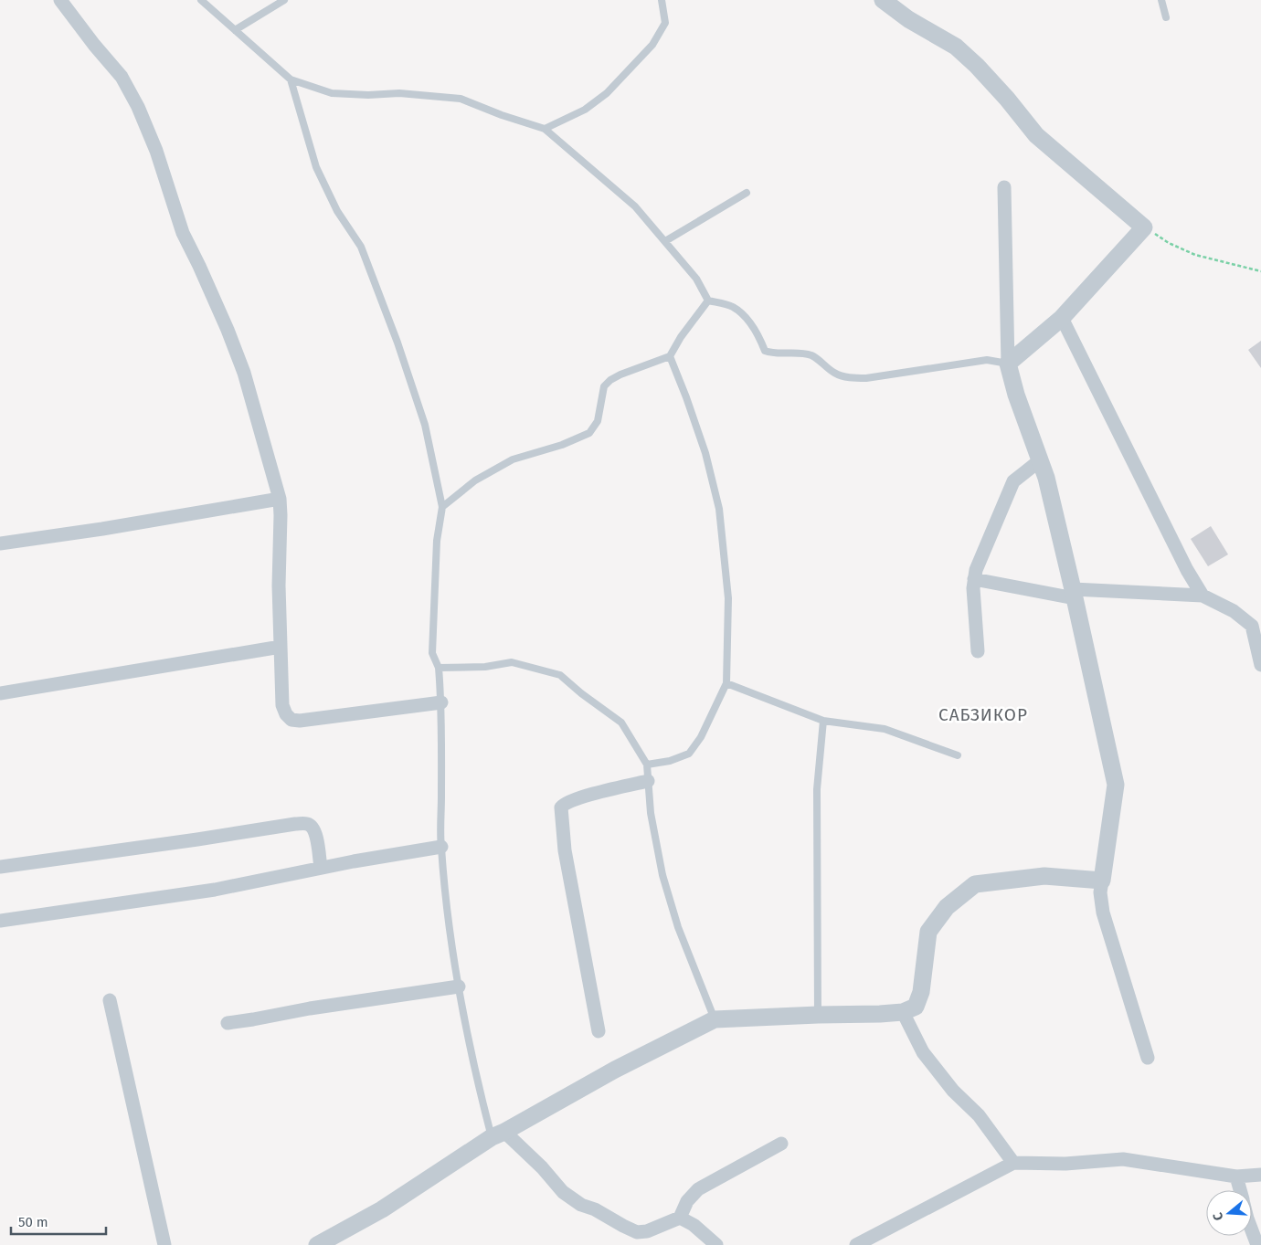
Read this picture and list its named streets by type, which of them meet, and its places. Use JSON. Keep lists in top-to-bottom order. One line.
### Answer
{"districts":["САБЗИКОР"],"scale_bar":"50 m","north":"left"}
